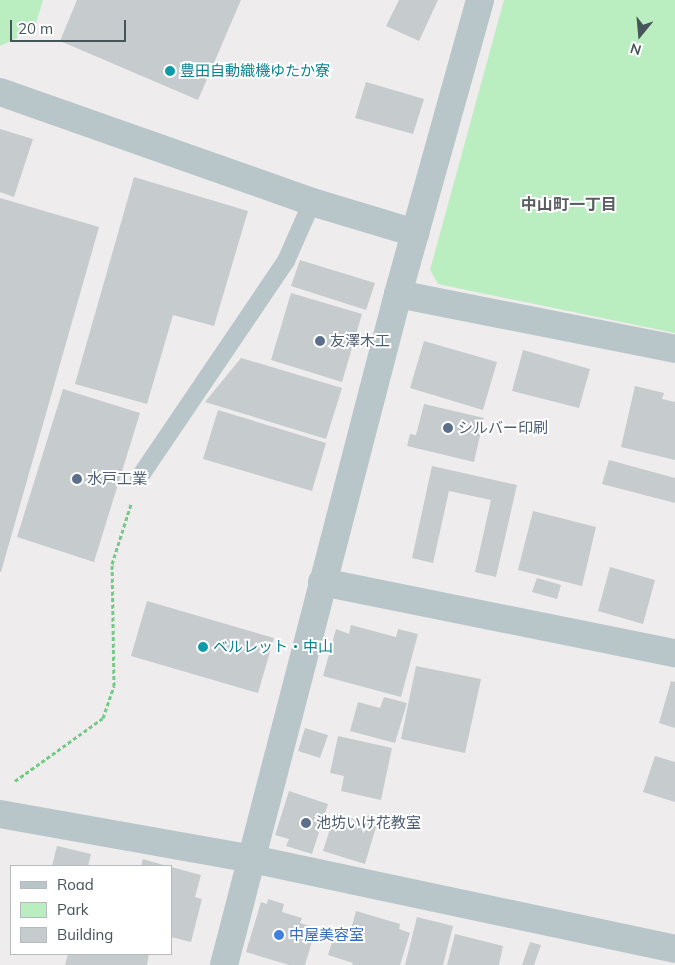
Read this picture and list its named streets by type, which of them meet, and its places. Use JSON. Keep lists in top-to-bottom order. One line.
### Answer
{"districts":["中山町一丁目"],"places":["豊田自動織機ゆたか寮","友澤木工","シルバー印刷","水戸工業","ベルレット・中山","池坊いけ花教室","中屋美容室"],"legend":["Road","Park","Building"],"scale_bar":"20 m","north":"bottom"}
